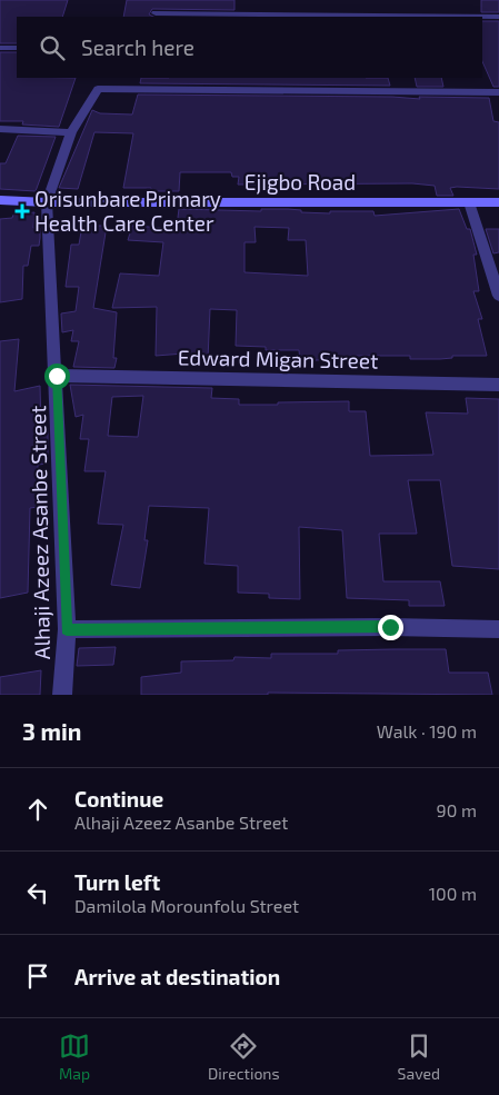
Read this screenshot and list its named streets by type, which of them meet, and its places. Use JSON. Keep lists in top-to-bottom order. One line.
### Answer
{"streets":{"street":["Ejigbo Road","Edward Migan Street","Alhaji Azeez Asanbe Street"]},"crossings":[["Ejigbo Road","Alhaji Azeez Asanbe Street"],["Edward Migan Street","Alhaji Azeez Asanbe Street"]],"places":{"health":["Orisunbare Primary Health Care Center"]},"page":{"search":"Search here","heading":["3 min","Walk · 190 m"],"list":[["Continue","Alhaji Azeez Asanbe Street","90 m"],["Turn left","Damilola Morounfolu Street","100 m"],"Arrive at destination"],"nav":["Map","Directions","Saved"]}}
